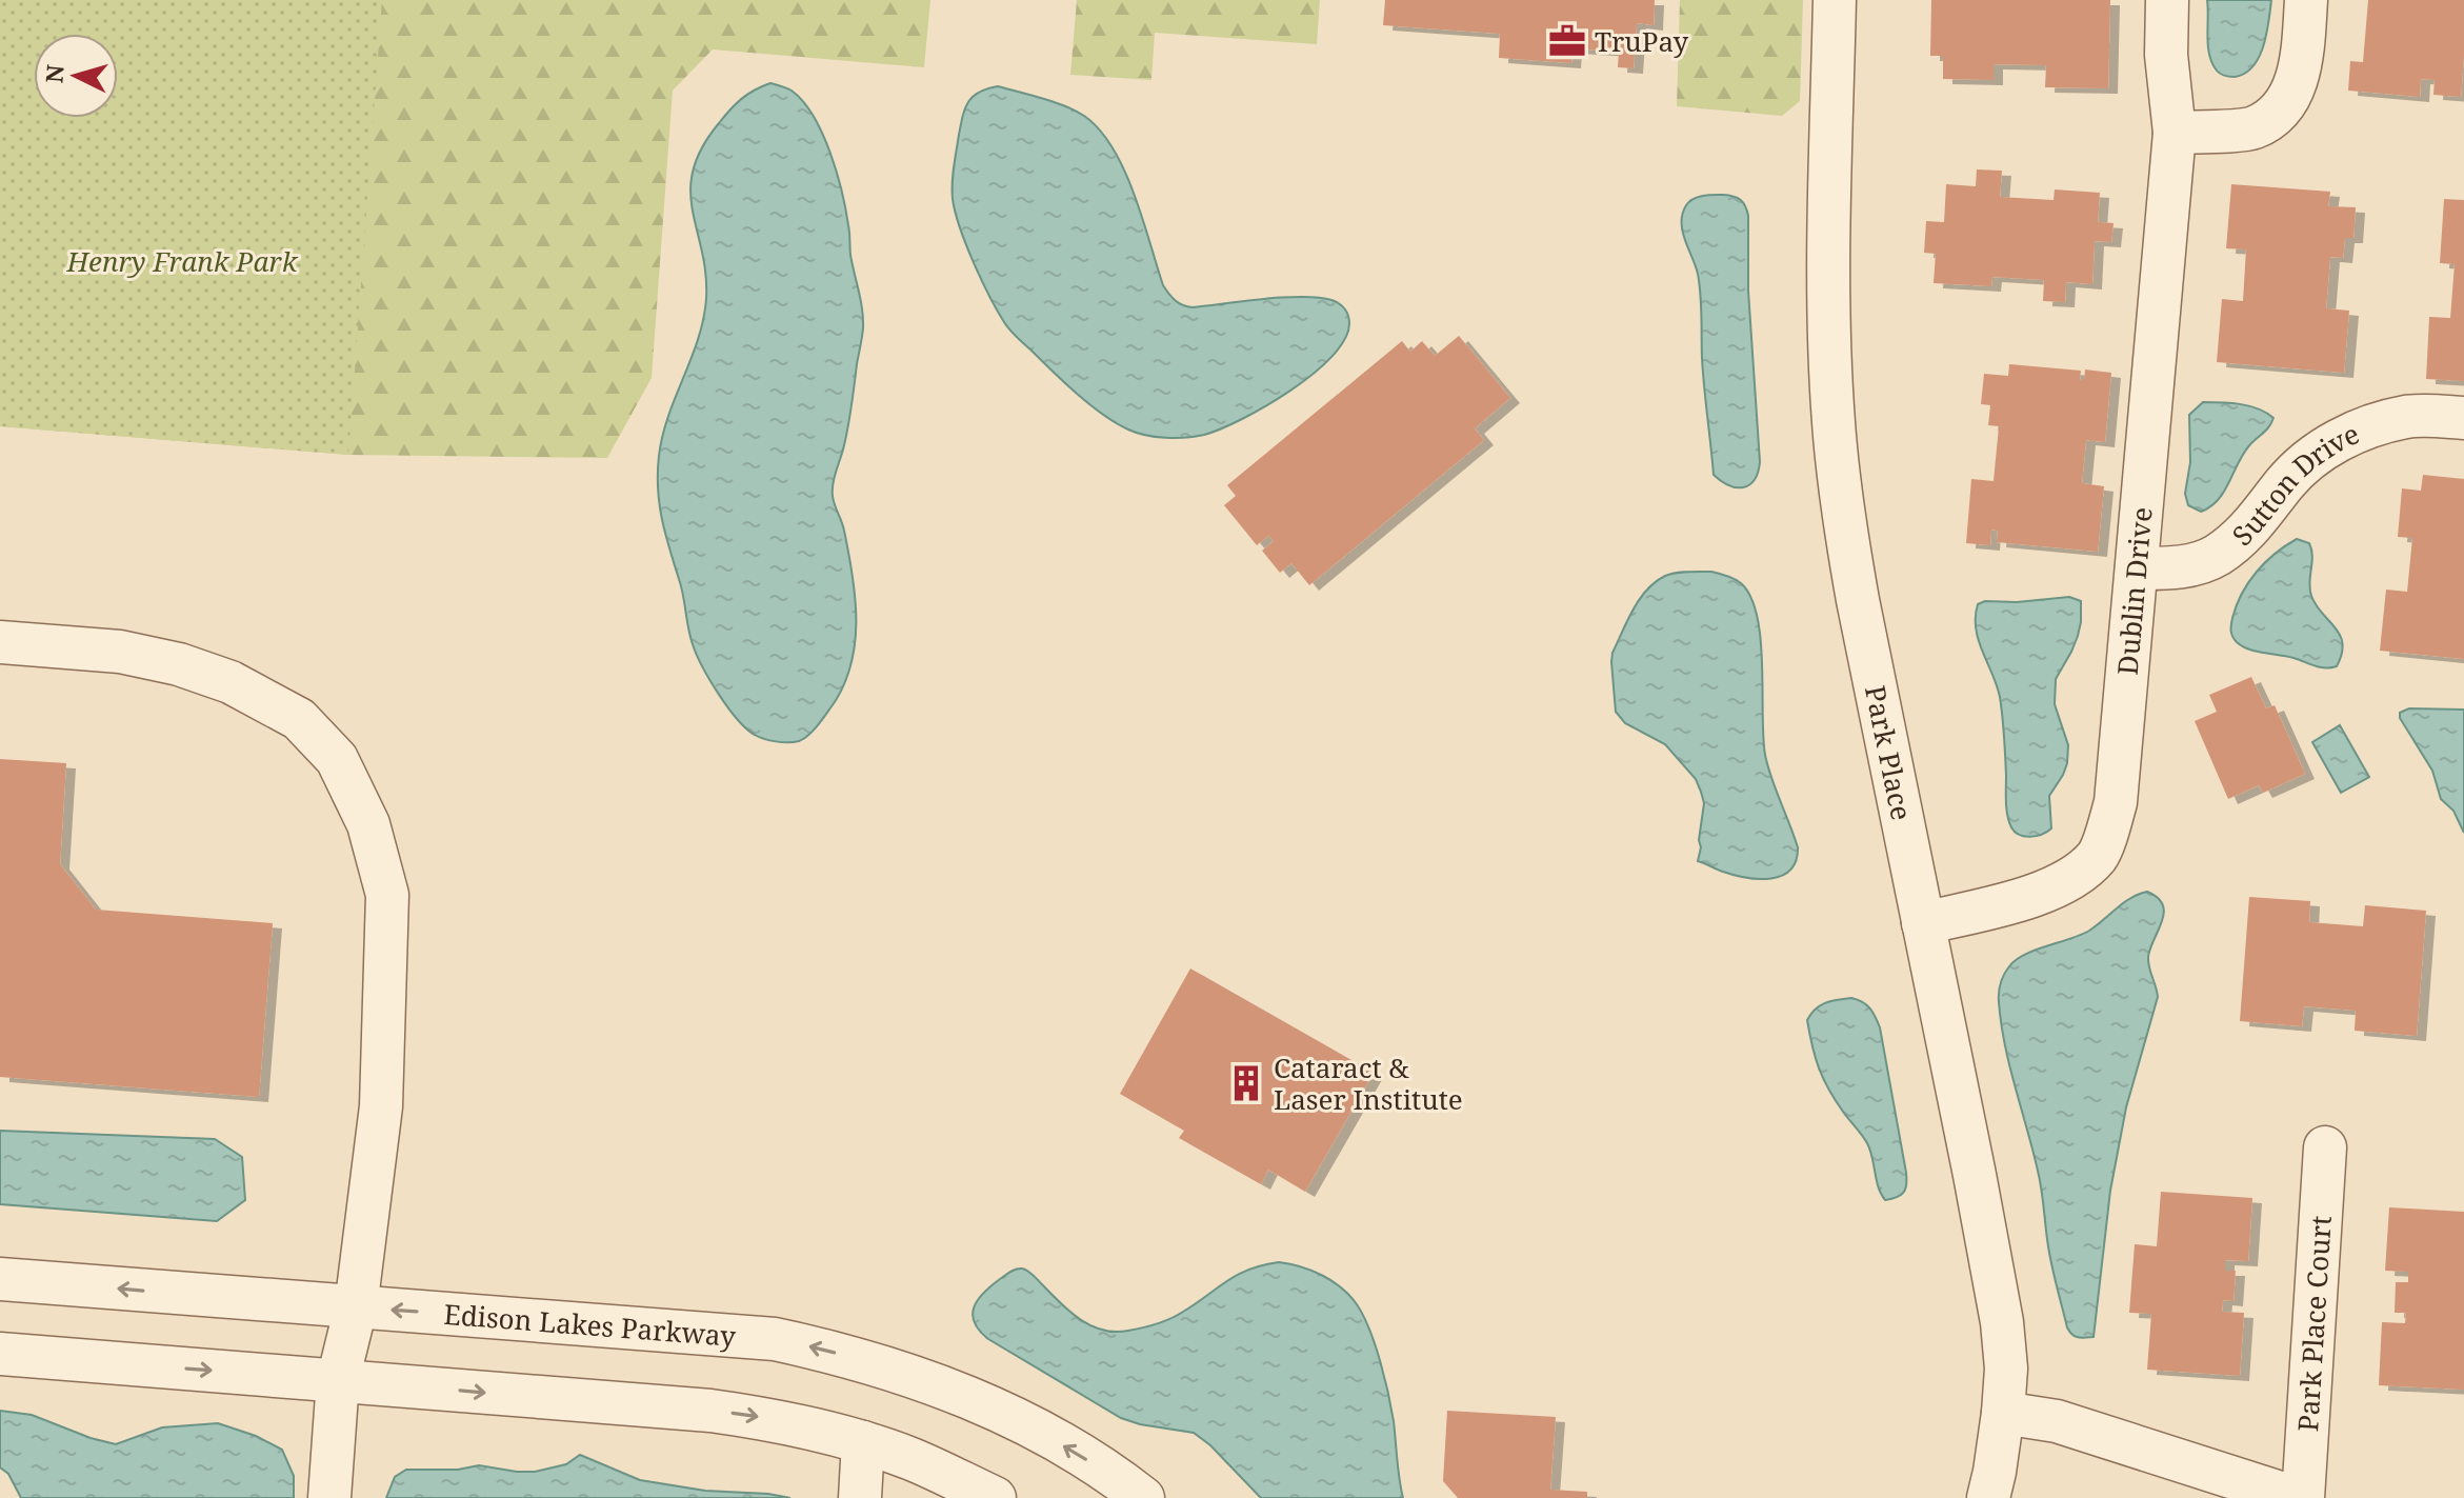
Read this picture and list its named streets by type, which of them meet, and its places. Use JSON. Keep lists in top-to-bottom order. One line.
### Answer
{"streets":{"street":["Sutton Drive","Dublin Drive","Park Place","Park Place Court","Edison Lakes Parkway"]},"crossings":[["Sutton Drive","Dublin Drive"],["Dublin Drive","Park Place"]],"parks":["Henry Frank Park"],"places":{"office":["TruPay"],"building":["Cataract & Laser Institute"]},"north":"left"}
